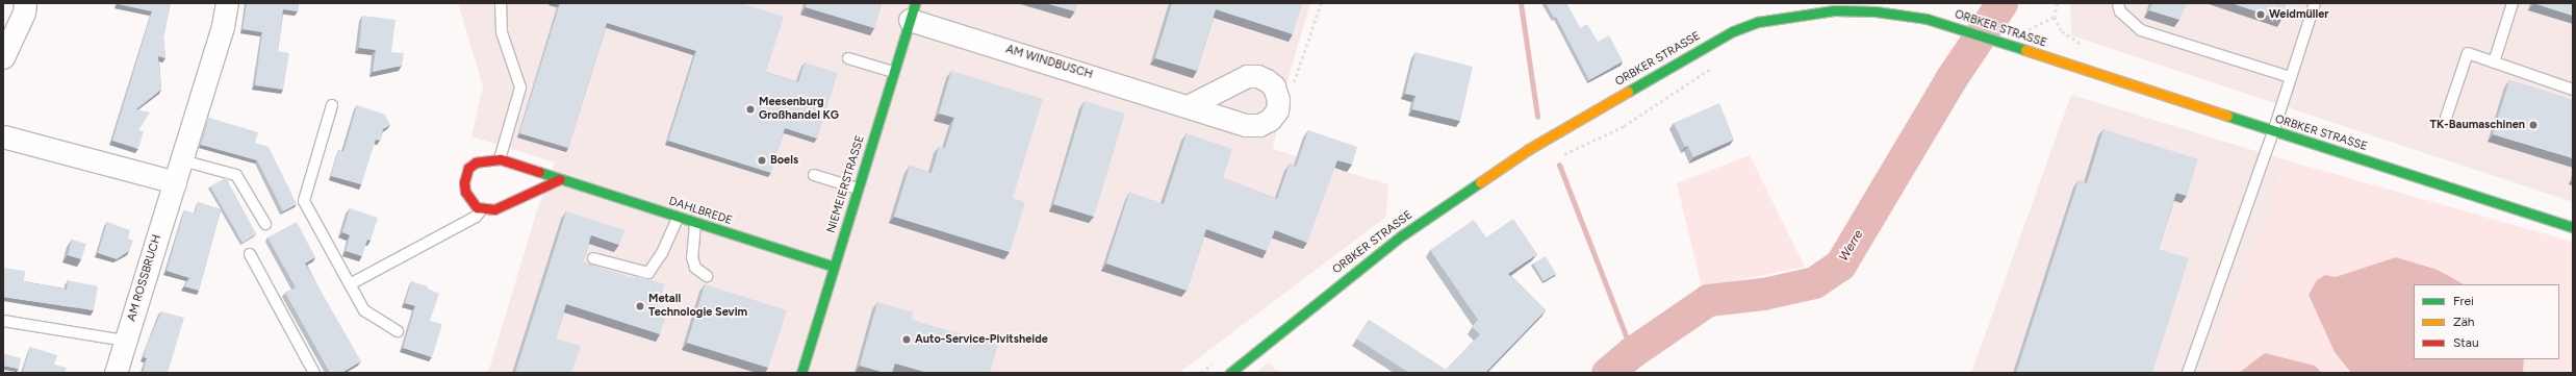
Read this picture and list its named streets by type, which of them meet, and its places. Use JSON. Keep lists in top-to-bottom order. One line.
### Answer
{"streets":{"street":["ORBKER STRASSE","AM WINDBUSCH","NIEMEIERSTRASSE","DAHLBREDE","AM ROSSBRUCH"]},"crossings":[["AM WINDBUSCH","NIEMEIERSTRASSE"],["NIEMEIERSTRASSE","DAHLBREDE"]],"water":["Werre"],"places":["Weidmüller","Meesenburg Großhandel KG","TK-Baumaschinen","Boels","Metall Technologie Sevim","Auto-Service-Pivitsheide"],"legend":["Frei","Zäh","Stau"]}
